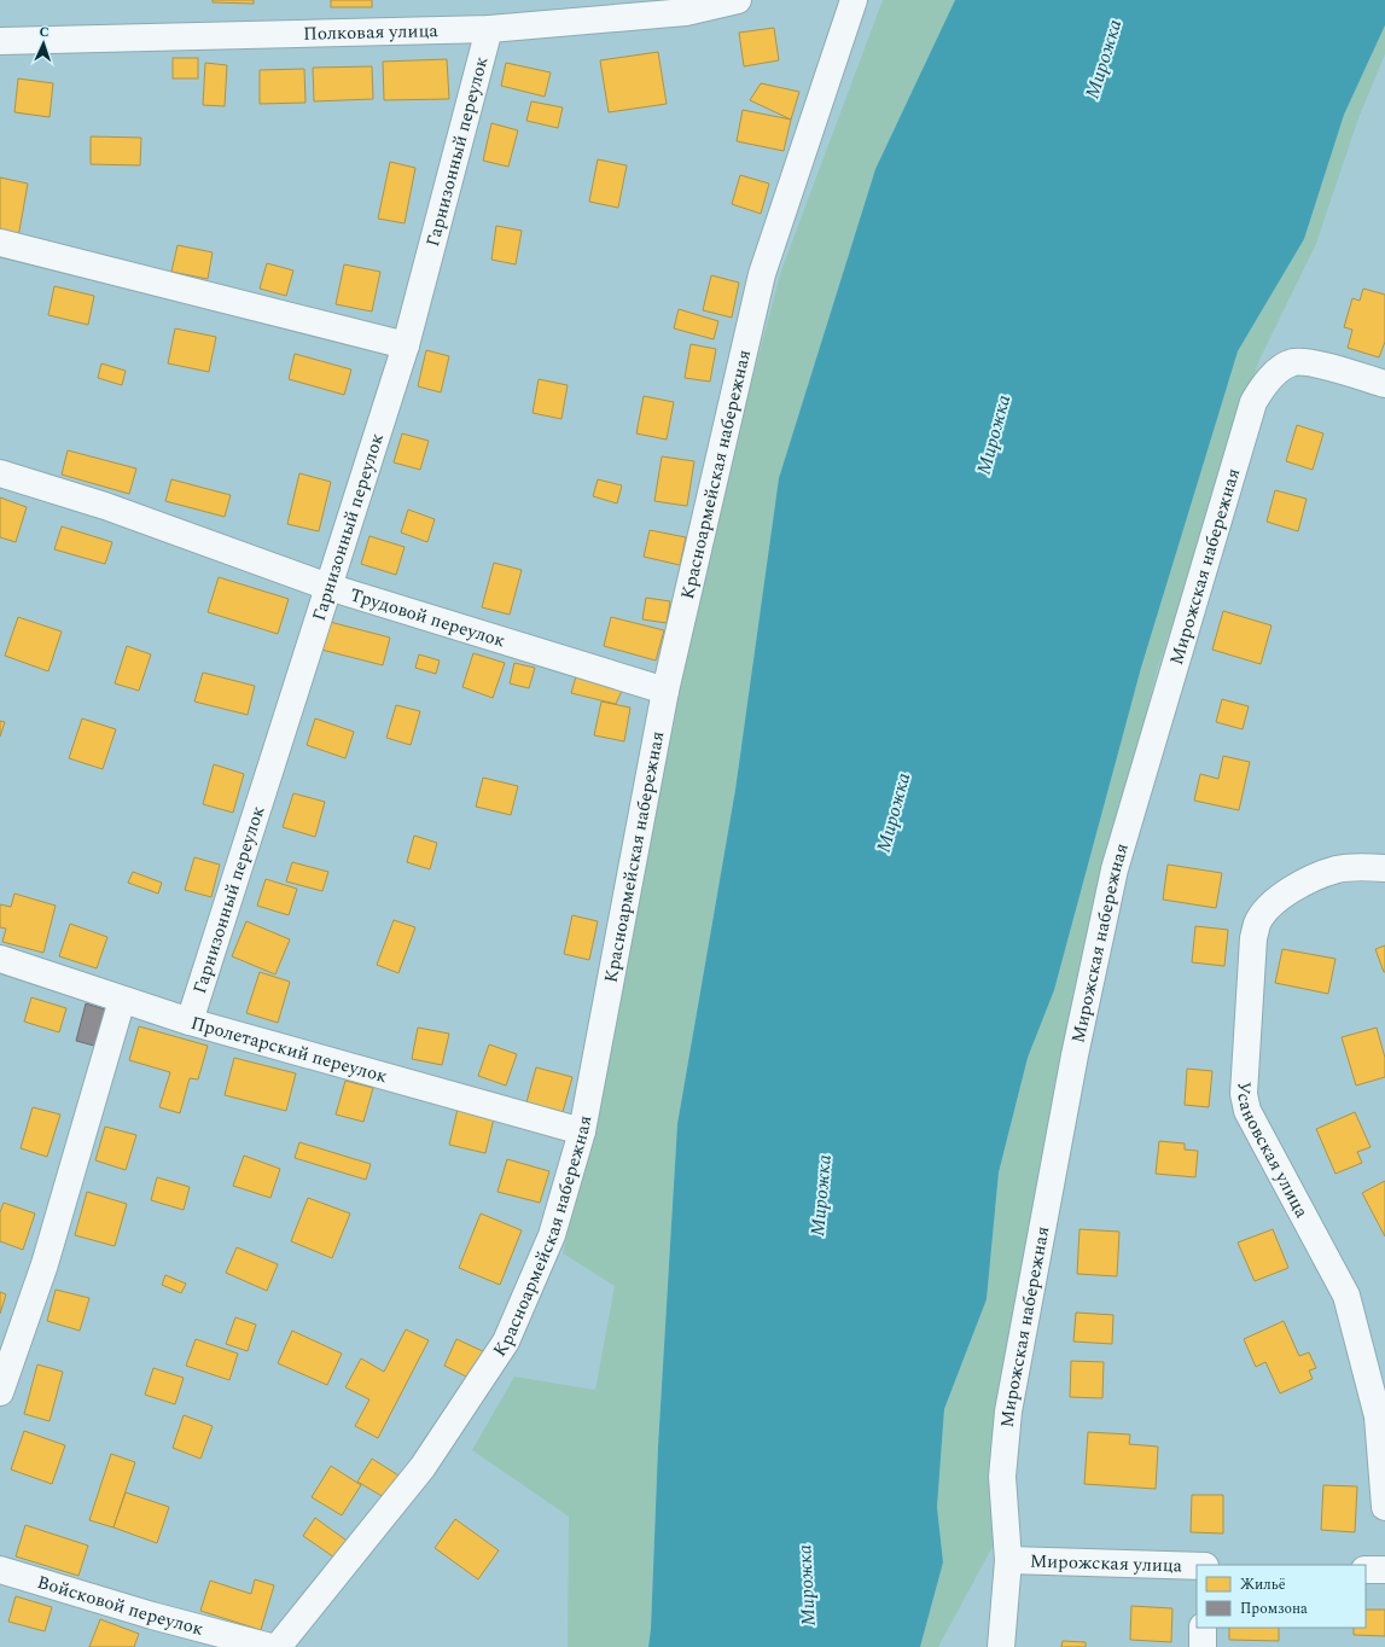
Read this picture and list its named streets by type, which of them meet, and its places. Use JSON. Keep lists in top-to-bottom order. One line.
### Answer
{"streets":{"street":["Полковая улица","Гарнизонный переулок","Красноармейская набережная","Мирожская набережная","Трудовой переулок","Пролетарский переулок","Усановская улица","Мирожская улица","Войсковой переулок"]},"crossings":[["Полковая улица","Гарнизонный переулок"],["Гарнизонный переулок","Трудовой переулок"],["Гарнизонный переулок","Пролетарский переулок"],["Красноармейская набережная","Трудовой переулок"],["Красноармейская набережная","Пролетарский переулок"],["Мирожская набережная","Мирожская улица"]],"water":["Мирожка"],"legend":["Жильё","Промзона"],"north":"top"}
